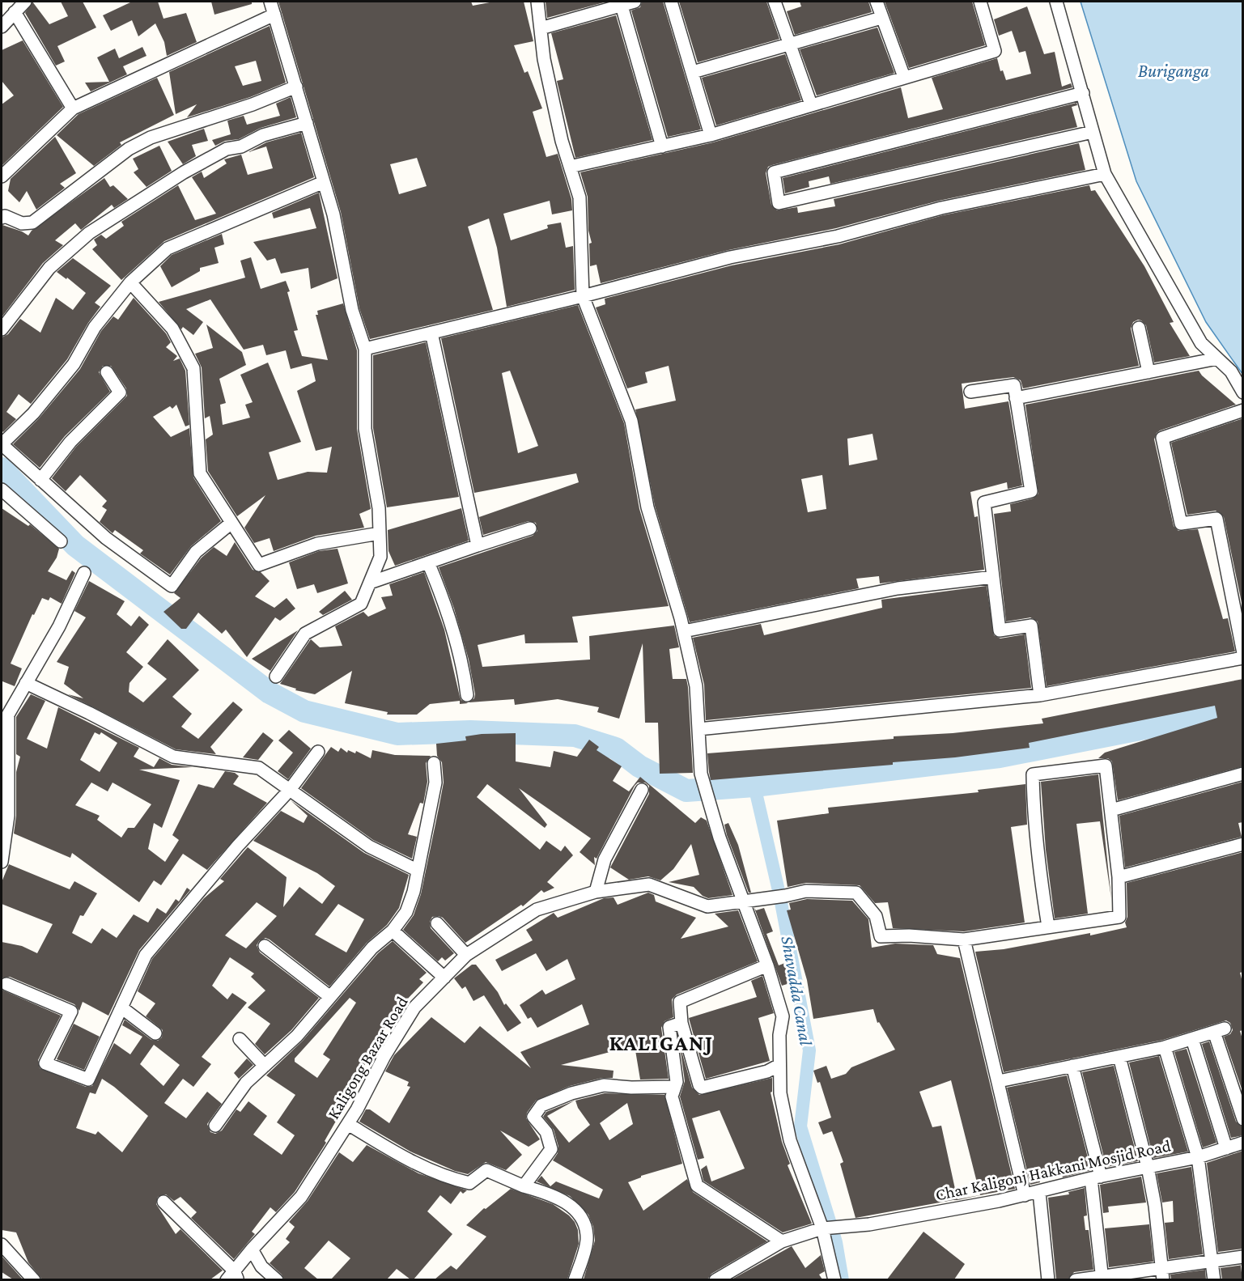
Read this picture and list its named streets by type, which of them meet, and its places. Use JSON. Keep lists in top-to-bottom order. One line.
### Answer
{"streets":{"street":["Kaligong Bazar Road","Char Kaligonj Hakkani Mosjid Road"]},"districts":["KALIGANJ"],"water":["Buriganga","Shuvadda Canal"]}
